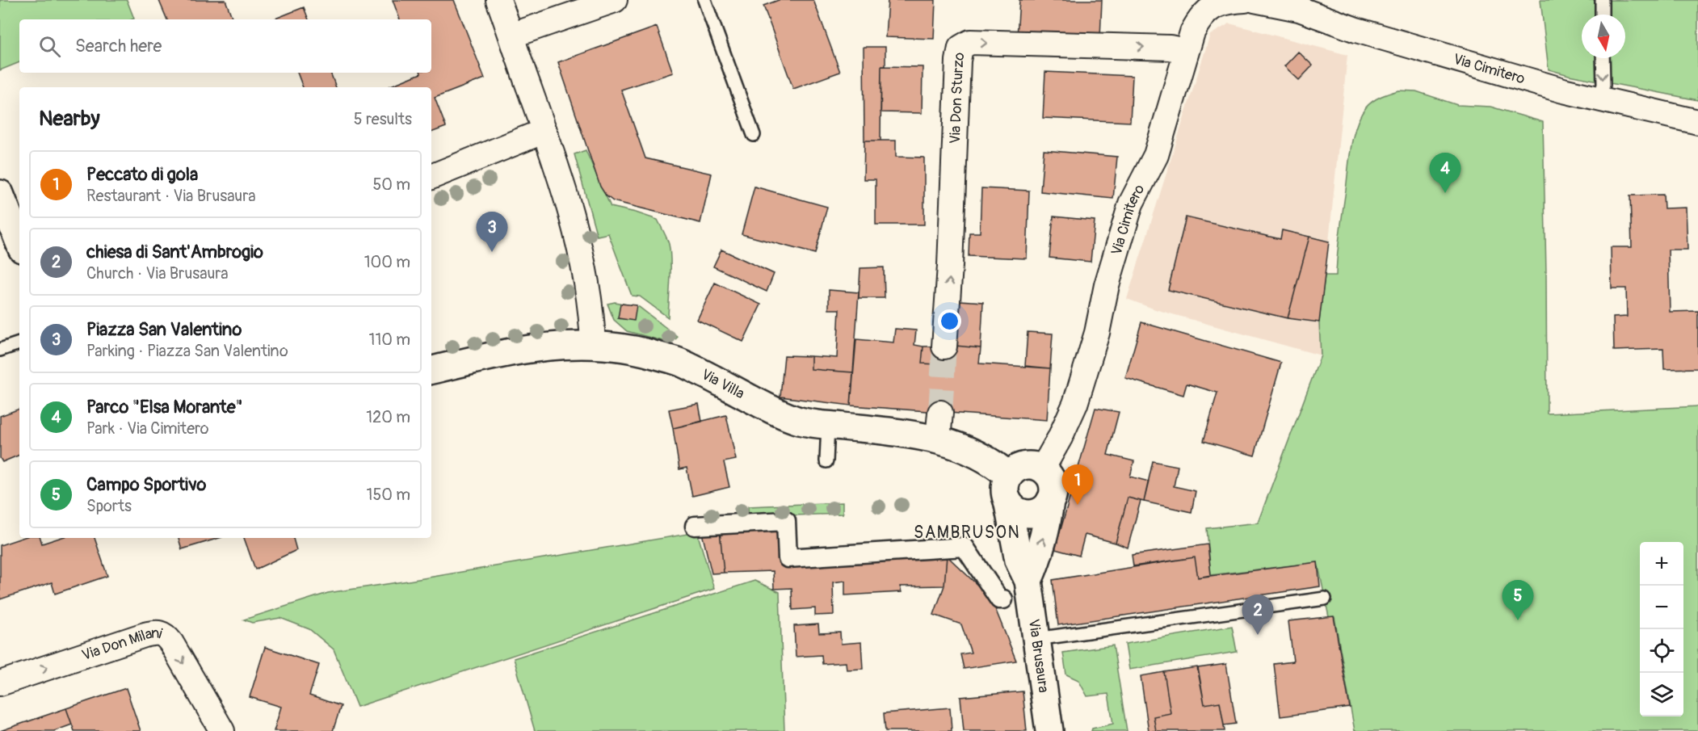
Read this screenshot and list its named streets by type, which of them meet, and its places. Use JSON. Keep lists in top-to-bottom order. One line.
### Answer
{"streets":{"street":["Via Cimitero","Via Don Sturzo","Via Villa","Via Don Milani","Via Brusaura"]},"crossings":[["Via Cimitero","Via Don Sturzo"],["Via Cimitero","Via Villa"],["Via Cimitero","Via Brusaura"],["Via Villa","Via Brusaura"]],"districts":["SAMBRUSON"],"north":"bottom","page":{"search":"Search here","heading":["Nearby","5 results"],"list":[{"mark":"1","name":"Peccato di gola","note":"Restaurant · Via Brusaura","value":"50 m"},{"mark":"2","name":"chiesa di Sant'Ambrogio","note":"Church · Via Brusaura","value":"100 m"},{"mark":"3","name":"Piazza San Valentino","note":"Parking · Piazza San Valentino","value":"110 m"},{"mark":"4","name":"Parco \"Elsa Morante\"","note":"Park · Via Cimitero","value":"120 m"},{"mark":"5","name":"Campo Sportivo","note":"Sports","value":"150 m"}],"pins":["4","3","1","5","2"],"map_buttons":["+","−"]}}
